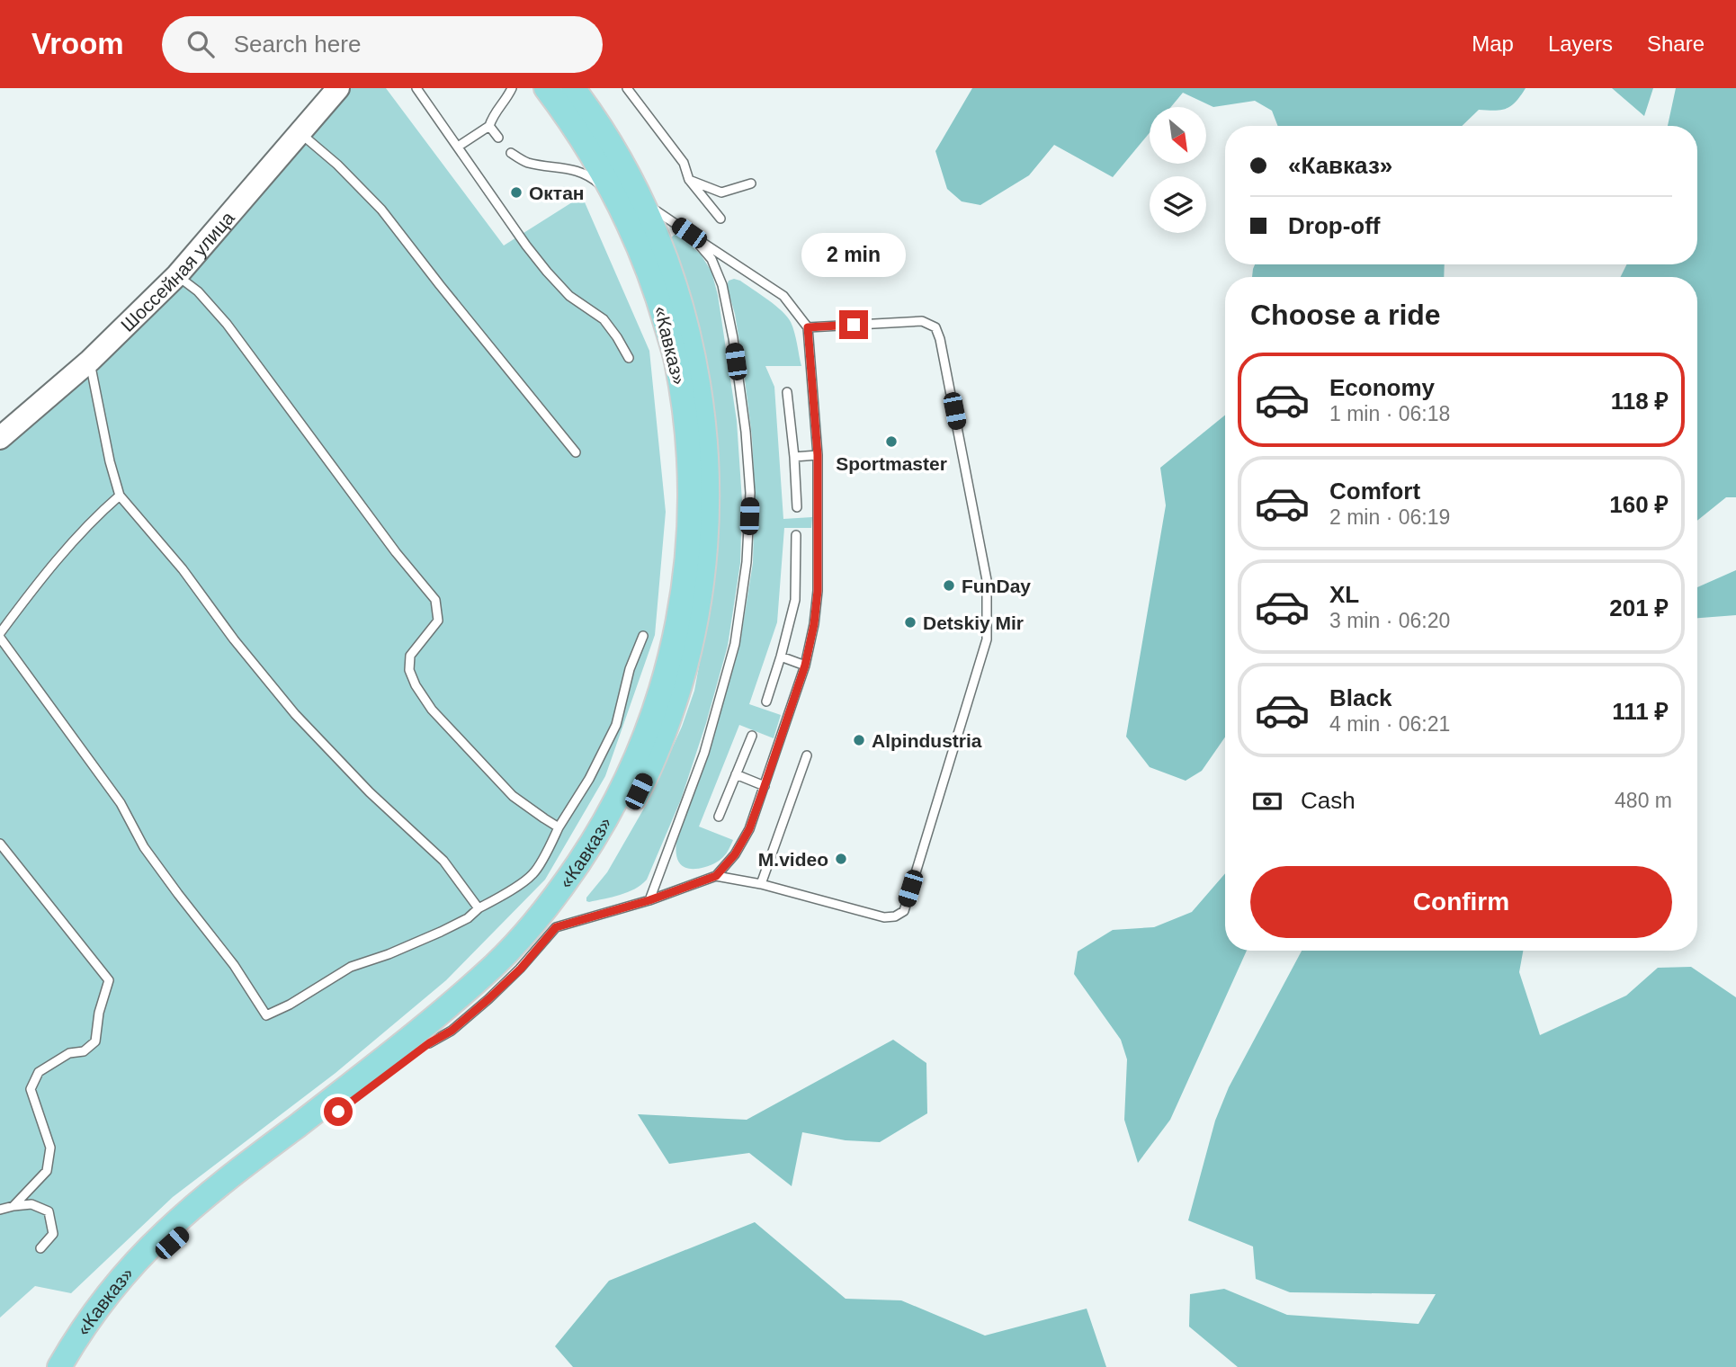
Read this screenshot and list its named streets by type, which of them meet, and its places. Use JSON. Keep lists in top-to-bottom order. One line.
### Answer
{"streets":{"main road":["«Кавказ»"],"street":["Шоссейная улица"]},"places":["Октан","Sportmaster","FunDay","Detskiy Mir","Alpindustria","M.video"],"north":"bottom right","page":{"header":"Vroom","search":"Search here","nav":["Map","Layers","Share"],"banner":["«Кавказ»","Drop-off"],"bubble":"2 min","heading":"Choose a ride","list":[{"name":"Economy","note":"1 min · 06:18","value":"118 ₽"},{"name":"Comfort","note":"2 min · 06:19","value":"160 ₽"},{"name":"XL","note":"3 min · 06:20","value":"201 ₽"},{"name":"Black","note":"4 min · 06:21","value":"111 ₽"}],"pay":["Cash","480 m"],"buttons":"Confirm"}}
